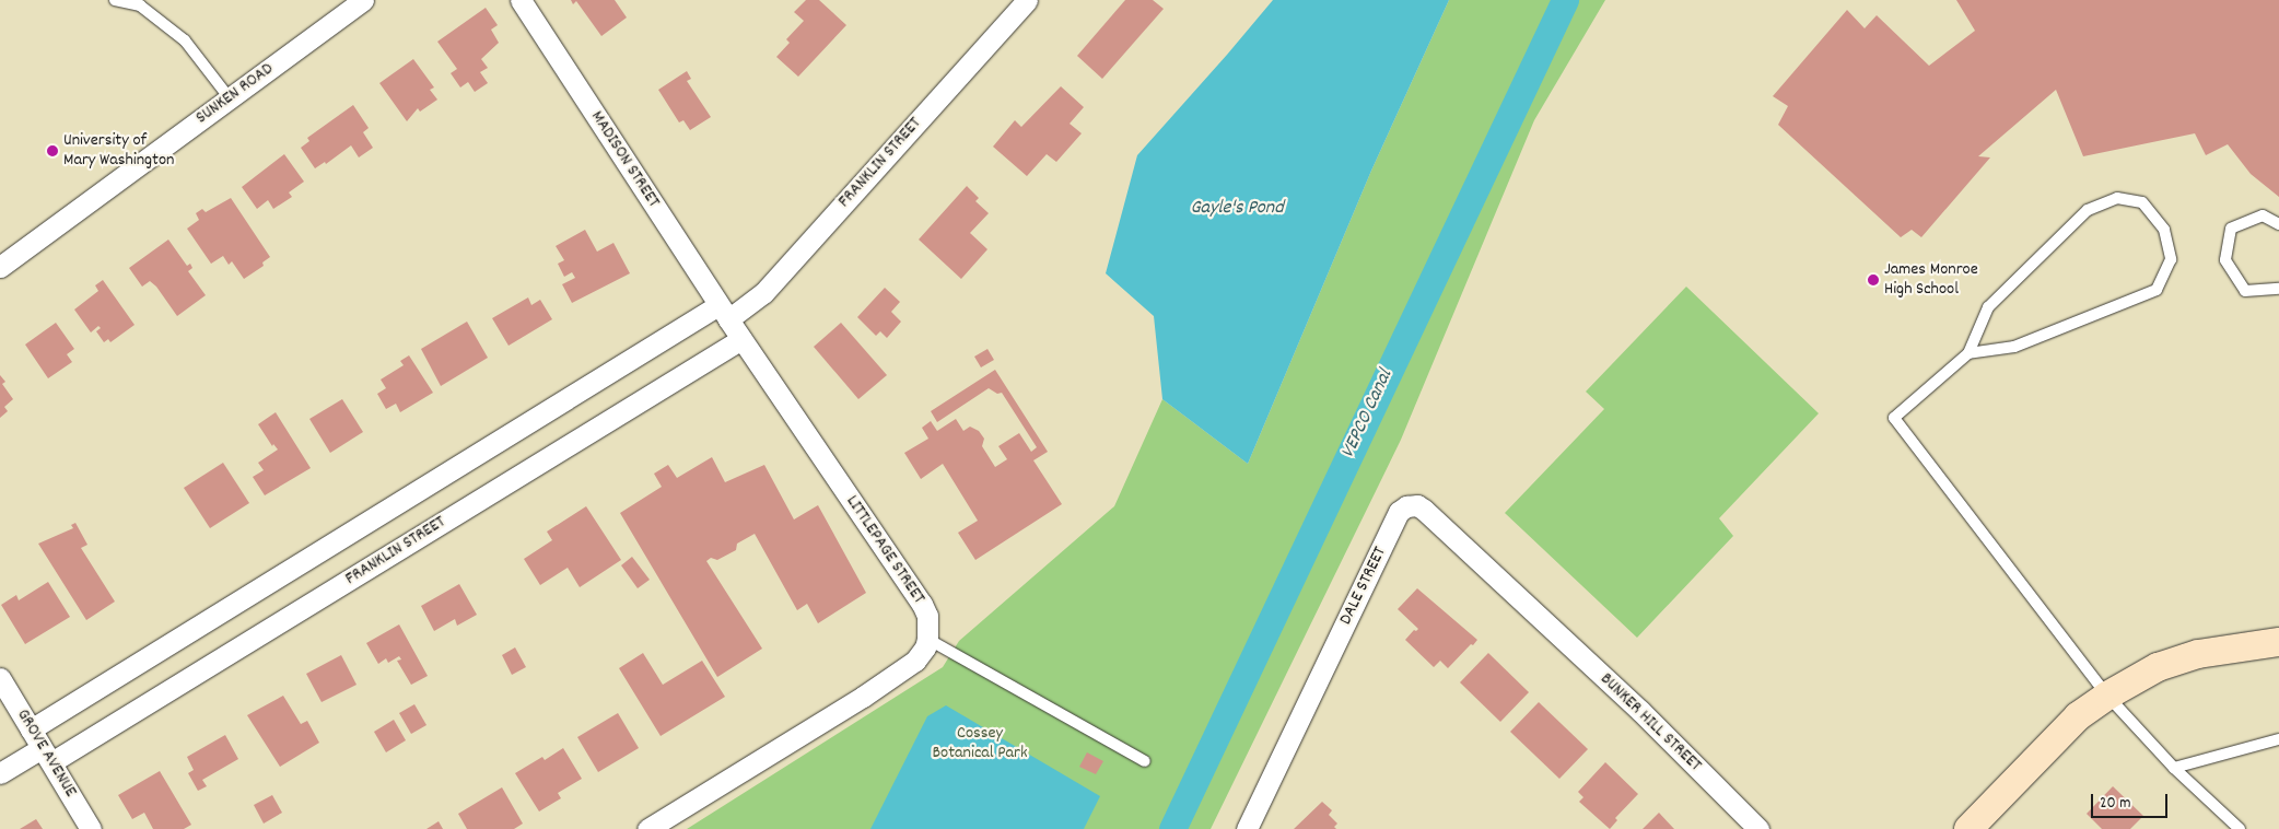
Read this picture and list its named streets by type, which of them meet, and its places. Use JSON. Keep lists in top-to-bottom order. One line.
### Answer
{"streets":{"street":["SUNKEN ROAD","MADISON STREET","FRANKLIN STREET","LITTLEPAGE STREET","DALE STREET","BUNKER HILL STREET","GROVE AVENUE"]},"crossings":[["MADISON STREET","FRANKLIN STREET"],["MADISON STREET","LITTLEPAGE STREET"],["FRANKLIN STREET","LITTLEPAGE STREET"],["FRANKLIN STREET","GROVE AVENUE"],["DALE STREET","BUNKER HILL STREET"]],"water":["Gayle's Pond","VEPCO Canal"],"parks":["Cossey Botanical Park"],"places":["University of Mary Washington","James Monroe High School"],"scale_bar":"20 m"}
